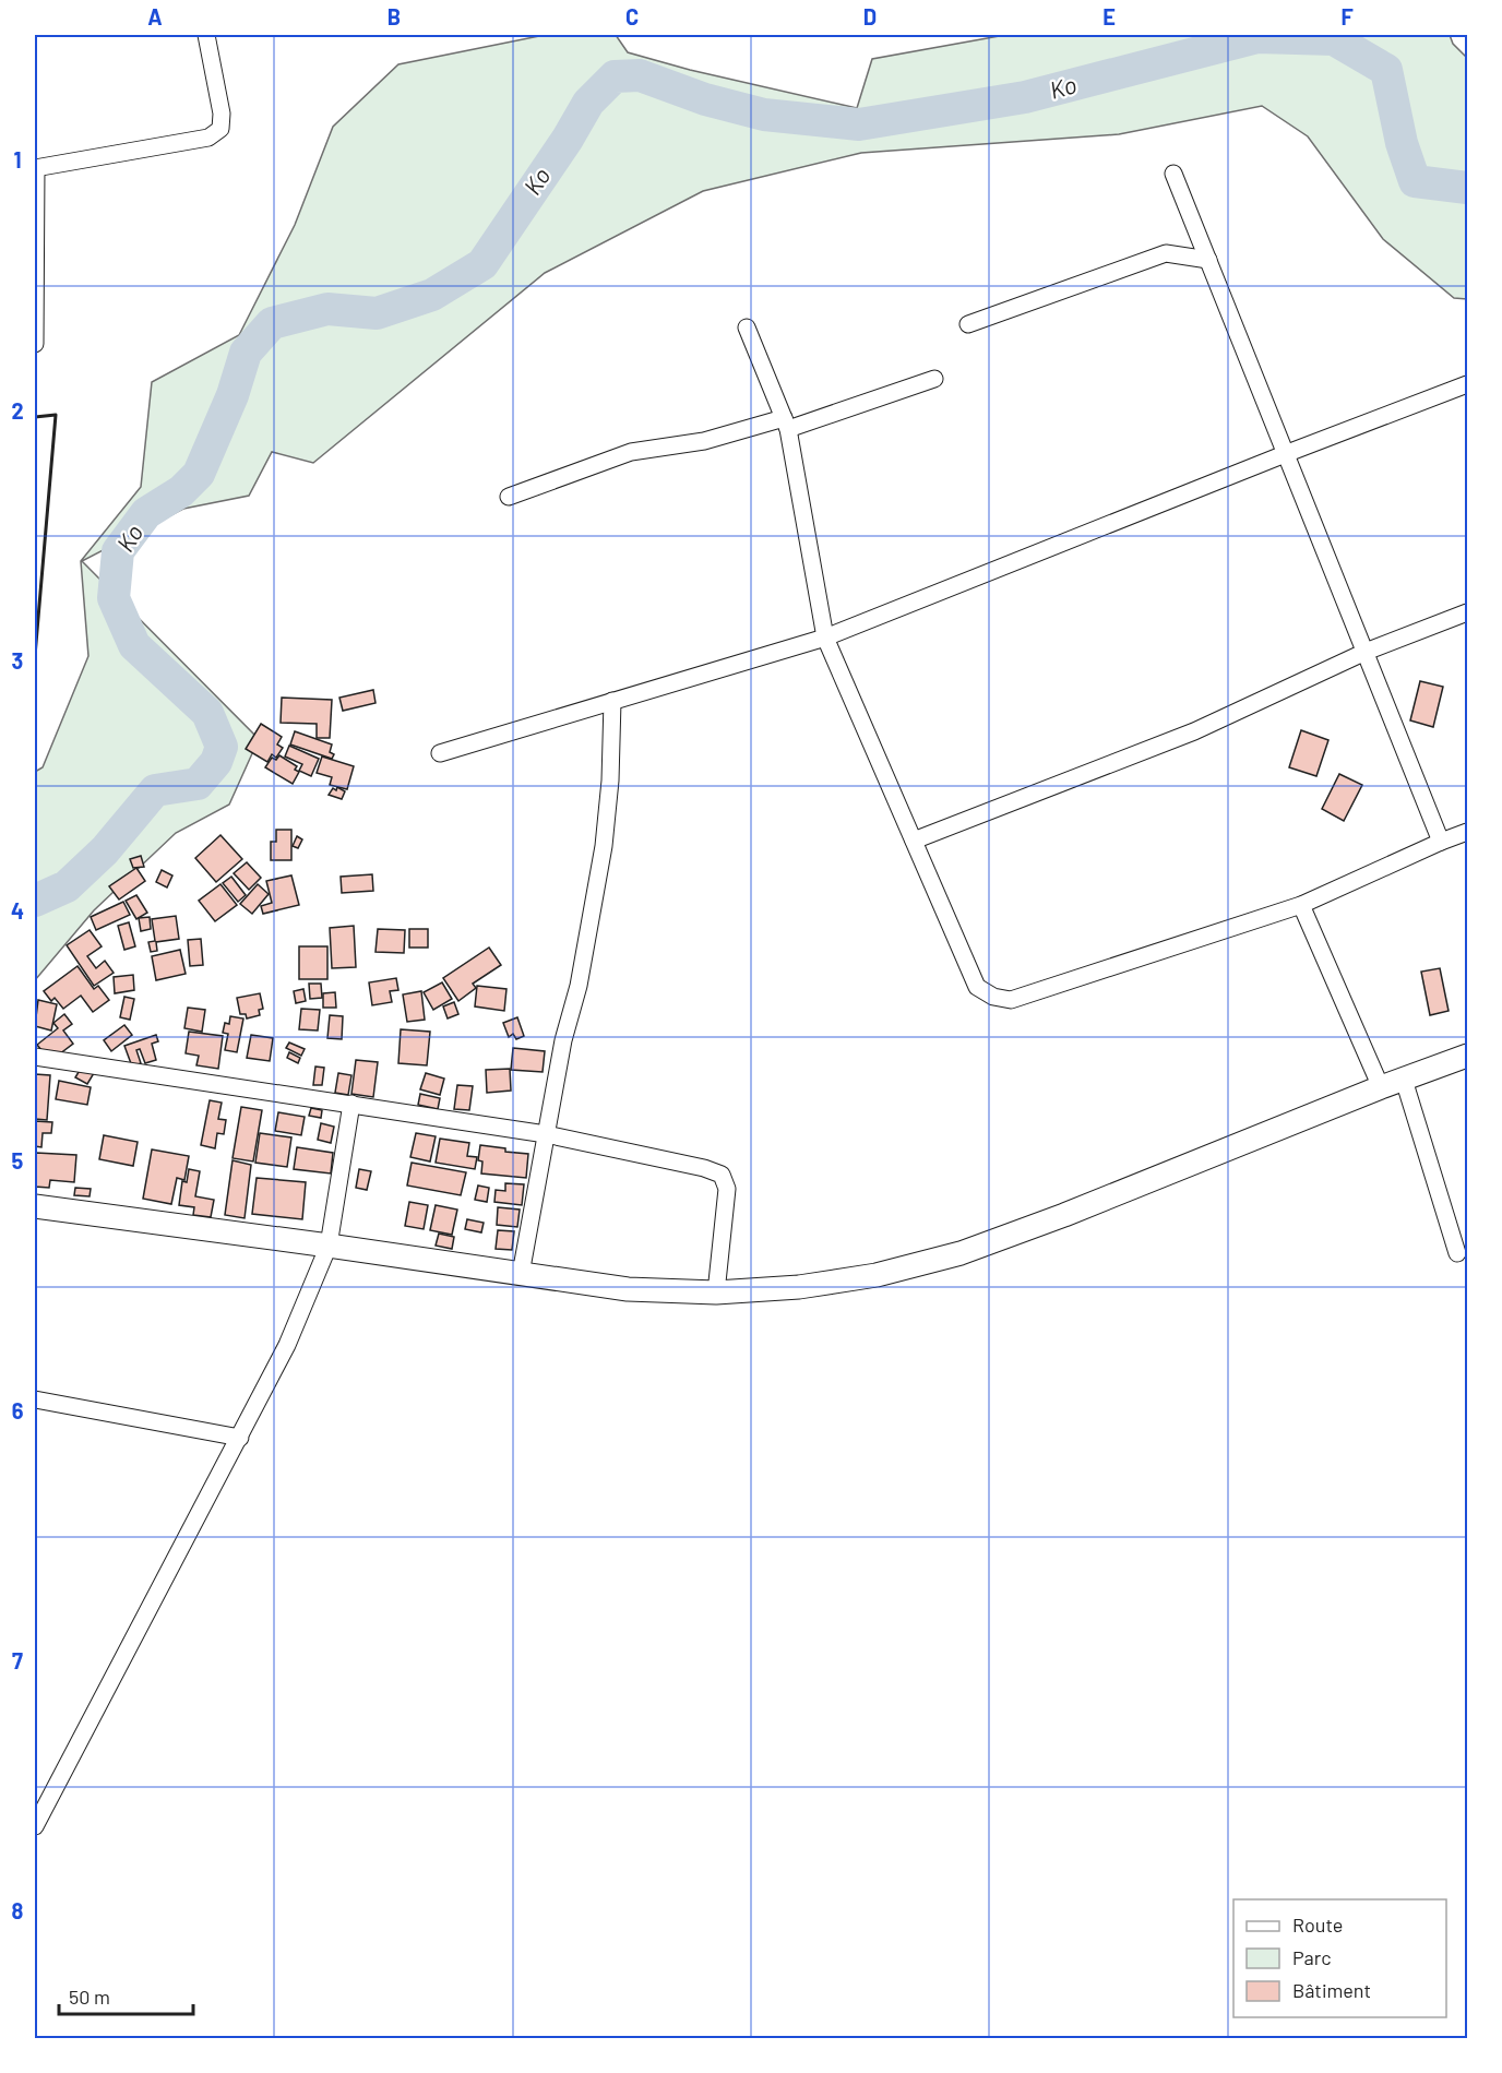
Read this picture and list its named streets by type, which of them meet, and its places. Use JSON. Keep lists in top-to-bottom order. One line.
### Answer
{"water":["Ko"],"legend":["Route","Parc","Bâtiment"],"scale_bar":"50 m","grid":{"columns":["A","B","C","D","E","F"],"rows":["1","2","3","4","5","6","7","8"]}}
